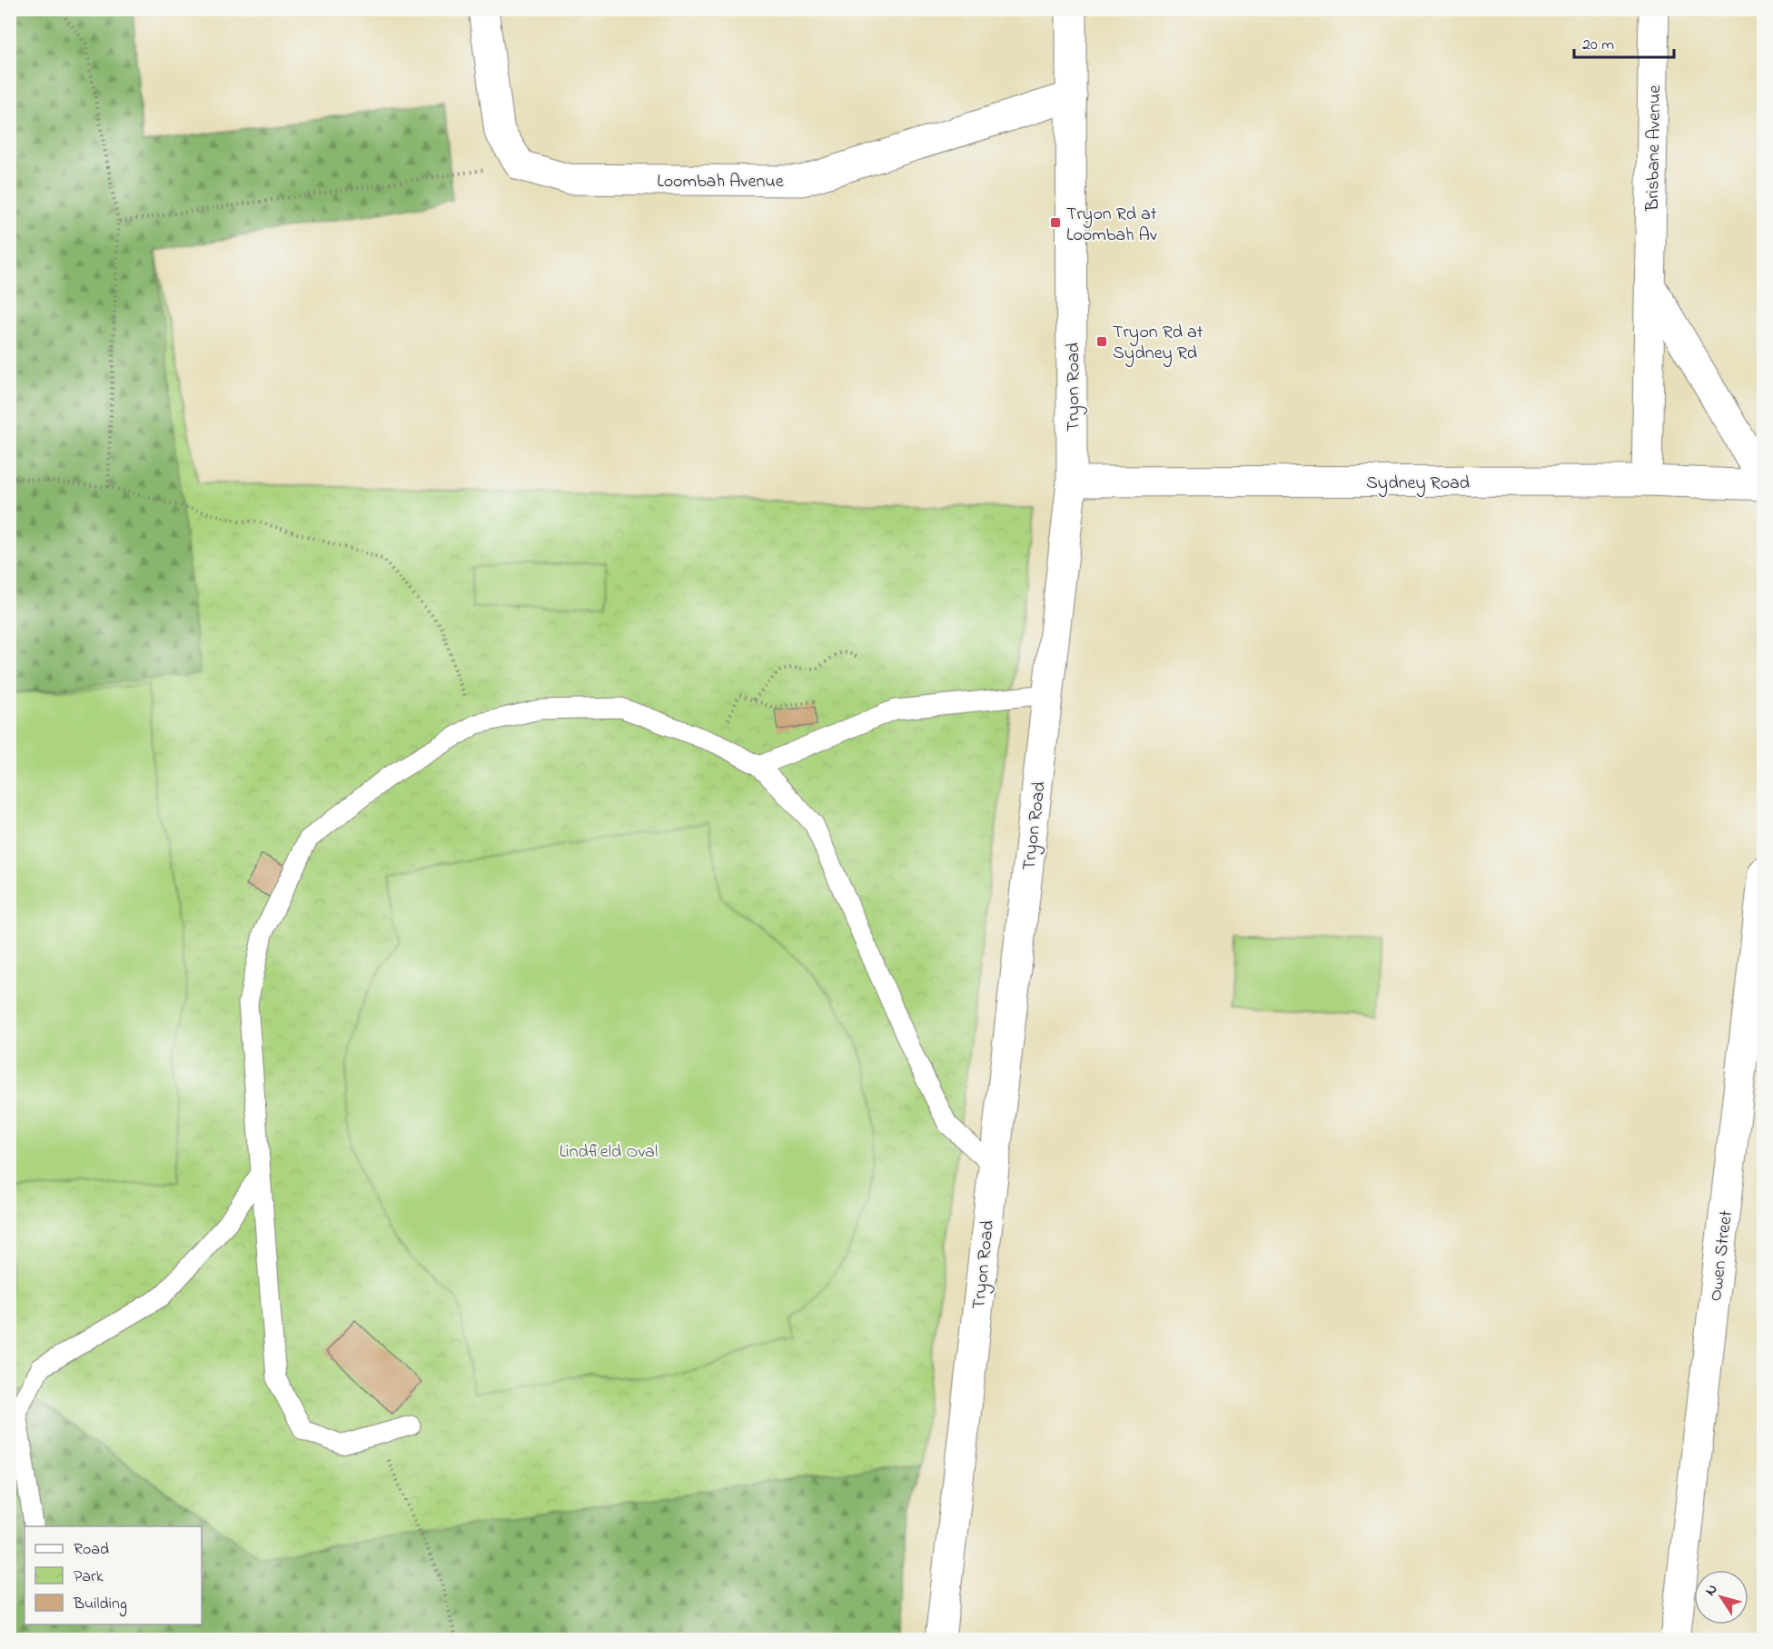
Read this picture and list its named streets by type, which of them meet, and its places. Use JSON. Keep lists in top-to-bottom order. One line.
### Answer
{"streets":{"street":["Brisbane Avenue","Loombah Avenue","Tryon Road","Sydney Road","Owen Street"]},"crossings":[["Brisbane Avenue","Sydney Road"],["Loombah Avenue","Tryon Road"],["Tryon Road","Sydney Road"]],"parks":["Lindfield Oval"],"places":{"transit":["Tryon Rd at Loombah Av","Tryon Rd at Sydney Rd"]},"legend":["Road","Park","Building"],"scale_bar":"20 m","north":"top left"}
